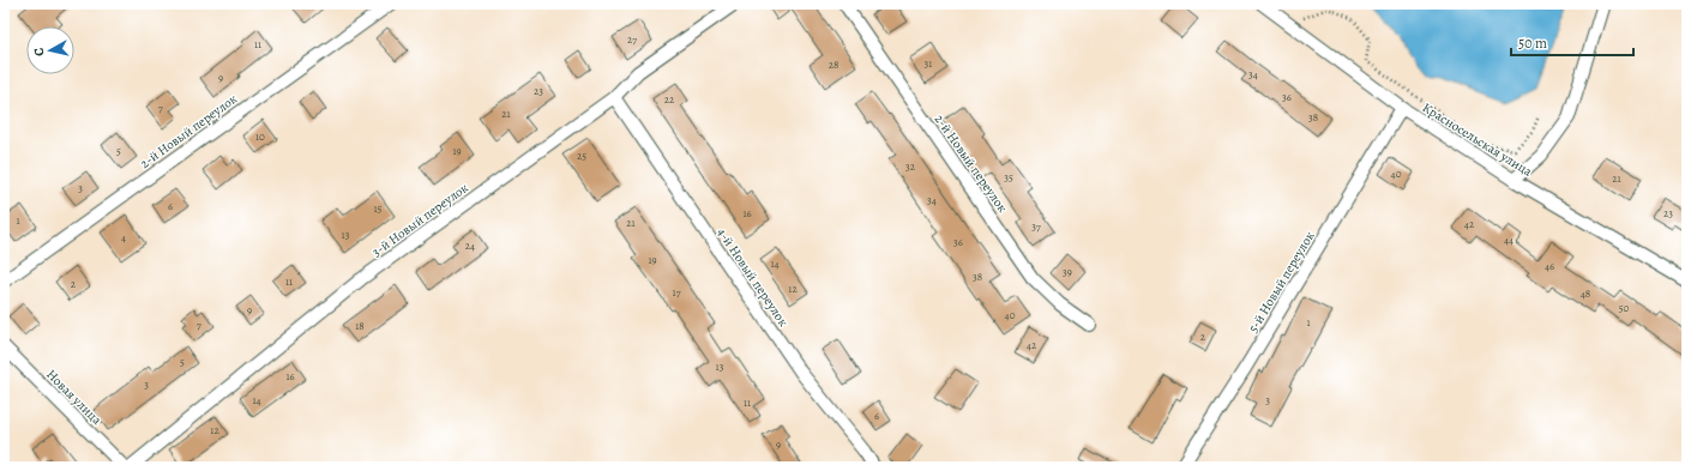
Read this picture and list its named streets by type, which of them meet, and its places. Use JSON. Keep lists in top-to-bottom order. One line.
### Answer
{"streets":{"street":["2-й Новый переулок","Красносельская улица","3-й Новый переулок","4-й Новый переулок","5-й Новый переулок","Новая улица"]},"crossings":[["Красносельская улица","5-й Новый переулок"],["3-й Новый переулок","4-й Новый переулок"]],"house_numbers":["27","11","31","28","34","9","23","36","22","7","21","38","10","5","19","25","32","40","35","21","3","34","6","15","16","23","1","21","42","37","13","4","44","36","24","19","14","46","39","38","11","2","12","17","48","50","9","40","1","7","18","2","42","5","13","16","3","14","3","11","6","12","9"],"scale_bar":"50 m","north":"left"}
